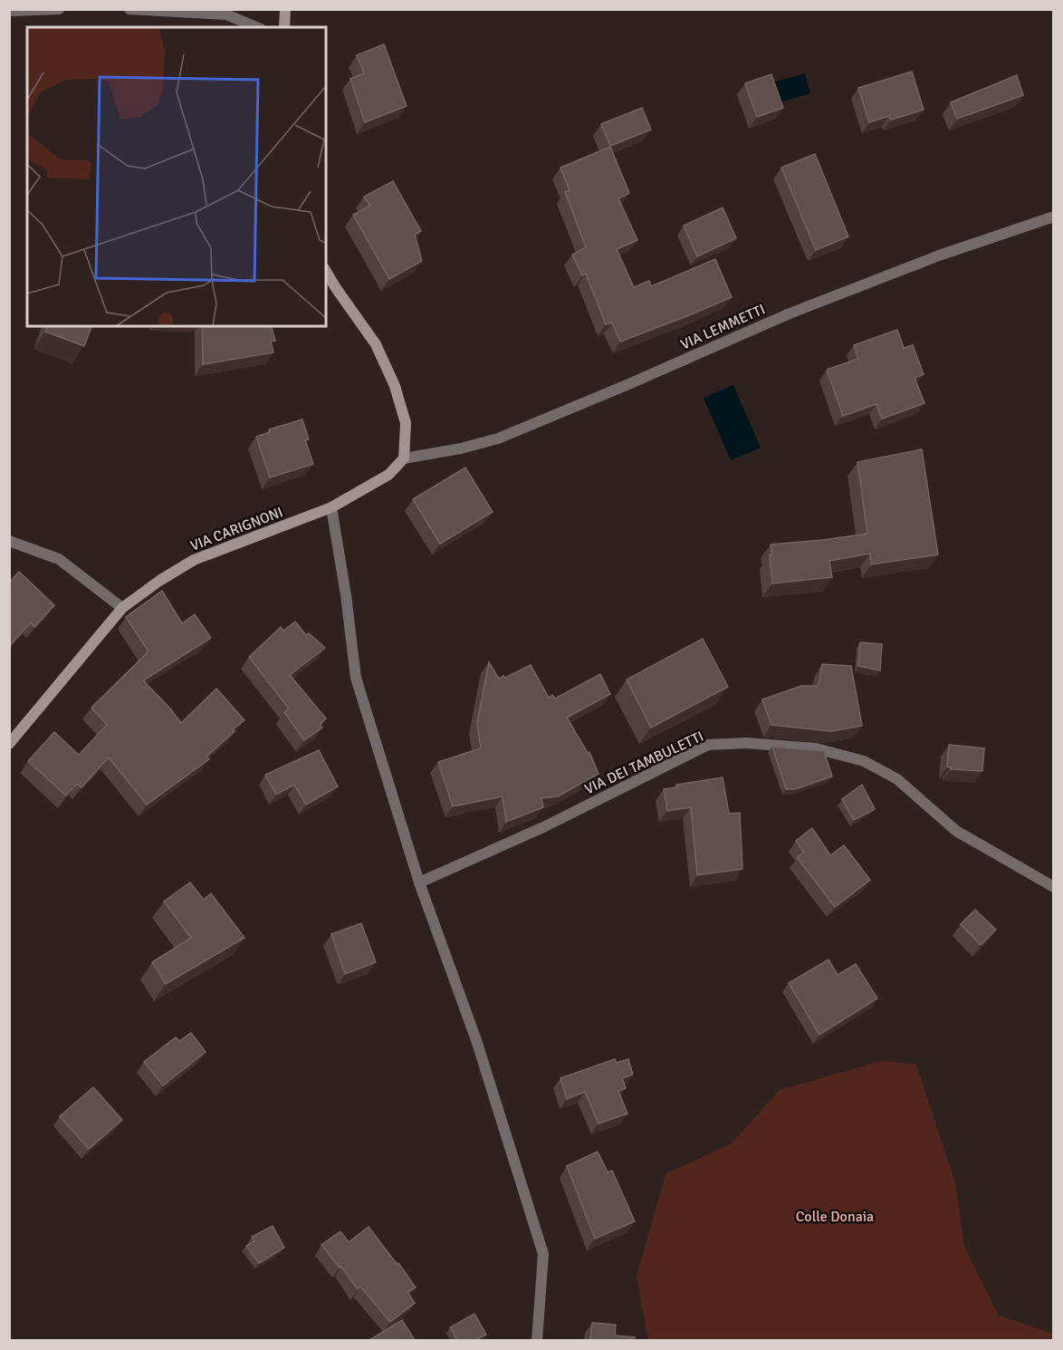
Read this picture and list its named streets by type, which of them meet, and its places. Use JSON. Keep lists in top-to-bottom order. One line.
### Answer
{"streets":{"street":["VIA LEMMETTI","VIA CARIGNONI","VIA DEI TAMBULETTI"]},"crossings":[["VIA LEMMETTI","VIA CARIGNONI"]],"parks":["Colle Donaia"]}
